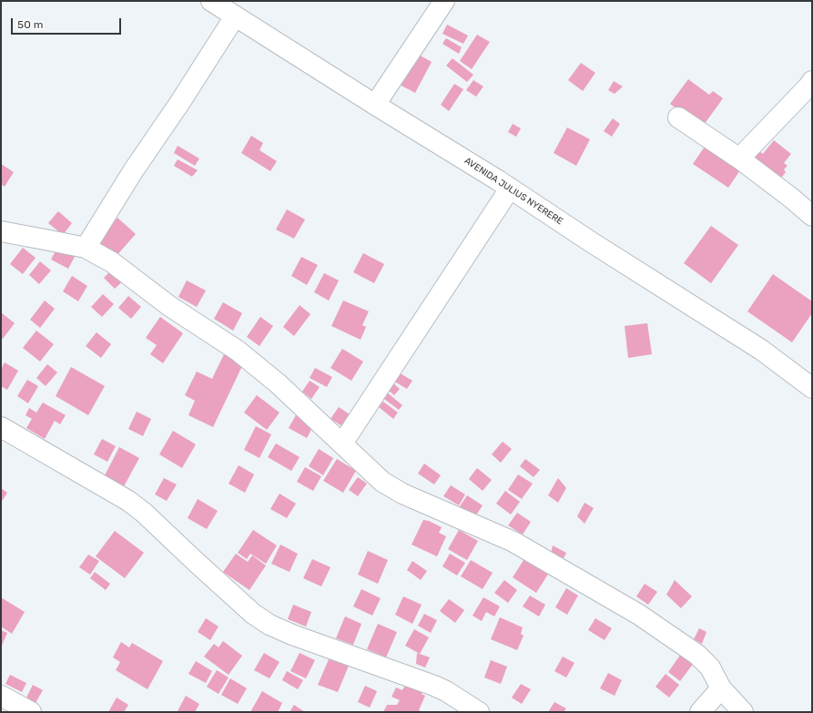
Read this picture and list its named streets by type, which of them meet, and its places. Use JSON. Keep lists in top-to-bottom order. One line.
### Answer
{"streets":{"street":["AVENIDA JULIUS NYERERE"]},"scale_bar":"50 m"}
